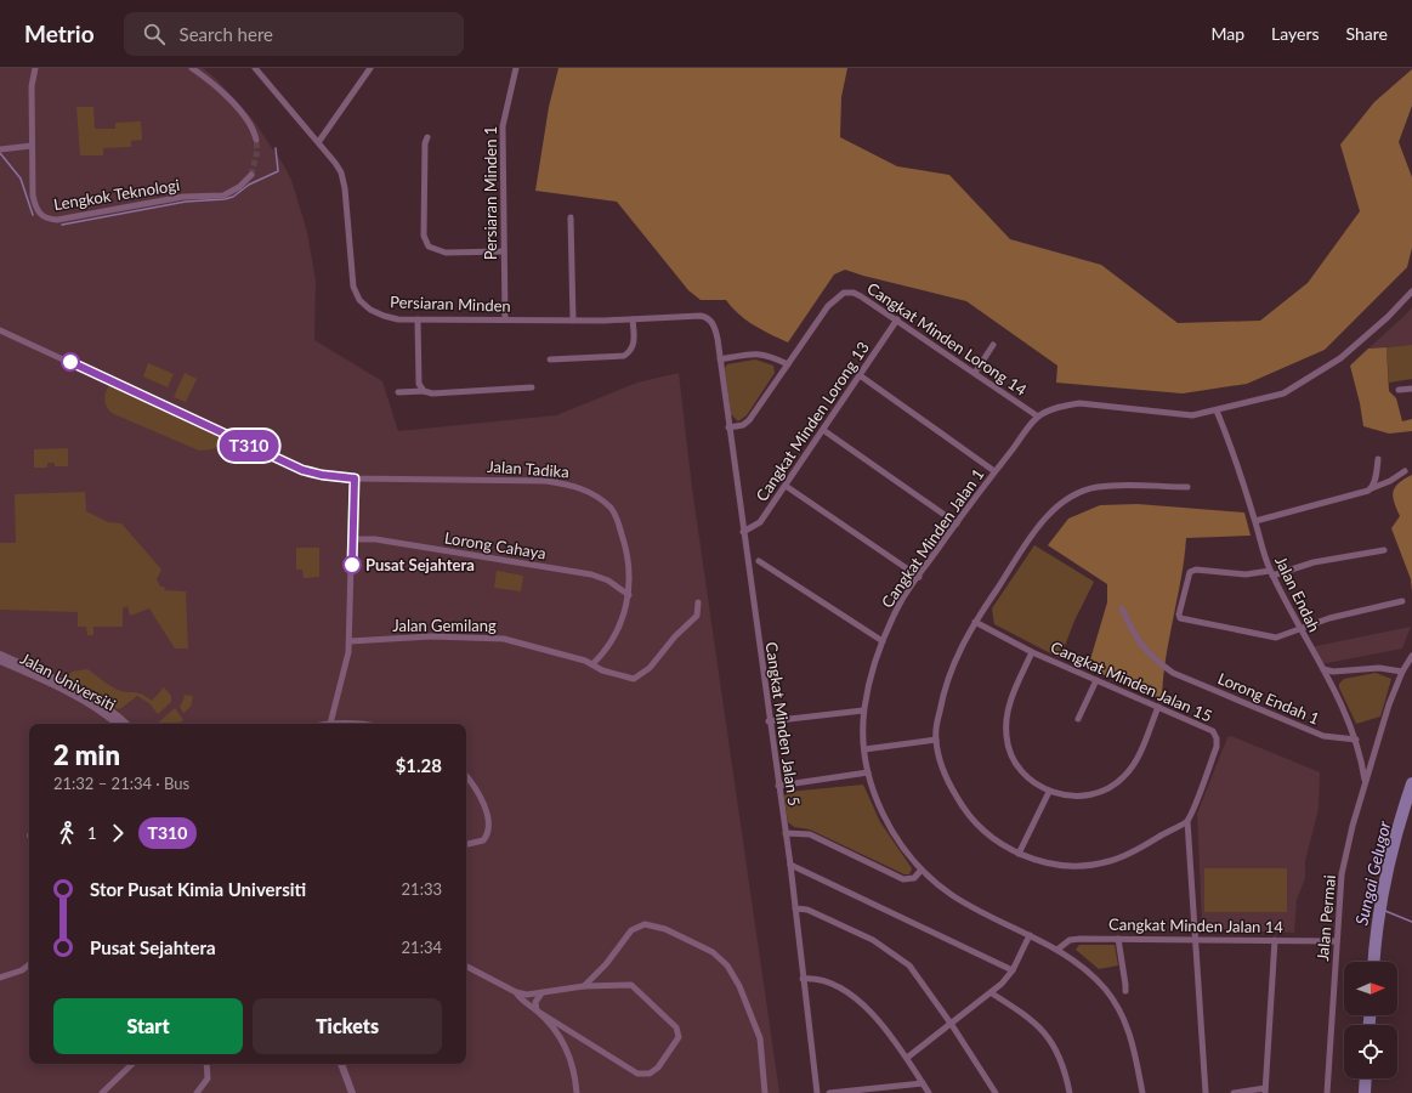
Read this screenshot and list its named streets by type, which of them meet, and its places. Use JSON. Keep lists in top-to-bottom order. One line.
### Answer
{"streets":{"street":["Persiaran Minden 1","Lengkok Teknologi","Persiaran Minden","Cangkat Minden Lorong 14","Cangkat Minden Lorong 13","Jalan Tadika","Cangkat Minden Jalan 1","Lorong Cahaya","Jalan Endah","Jalan Gemilang","Jalan Universiti","Cangkat Minden Jalan 15","Lorong Endah 1","Cangkat Minden Jalan 5","Jalan Permai","Cangkat Minden Jalan 14"]},"crossings":[["Persiaran Minden 1","Persiaran Minden"],["Persiaran Minden","Cangkat Minden Jalan 5"],["Cangkat Minden Lorong 14","Cangkat Minden Lorong 13"],["Cangkat Minden Lorong 14","Cangkat Minden Jalan 1"],["Cangkat Minden Lorong 14","Cangkat Minden Jalan 5"],["Cangkat Minden Lorong 13","Cangkat Minden Jalan 5"],["Jalan Tadika","Lorong Cahaya"],["Jalan Tadika","Jalan Gemilang"],["Cangkat Minden Jalan 1","Jalan Endah"],["Cangkat Minden Jalan 1","Cangkat Minden Jalan 14"],["Jalan Endah","Lorong Endah 1"],["Jalan Endah","Jalan Permai"],["Jalan Permai","Cangkat Minden Jalan 14"]],"water":["Sungai Gelugor"],"places":["Pusat Sejahtera"],"lines":["bus line T310"],"north":"right","page":{"header":"Metrio","search":"Search here","nav":["Map","Layers","Share"],"on_map":"T310","heading":["2 min","21:32 – 21:34 · Bus","$1.28"],"legs":["1","T310"],"list":[{"name":"Stor Pusat Kimia Universiti","value":"21:33"},{"name":"Pusat Sejahtera","value":"21:34"}],"buttons":["Start","Tickets"]}}
